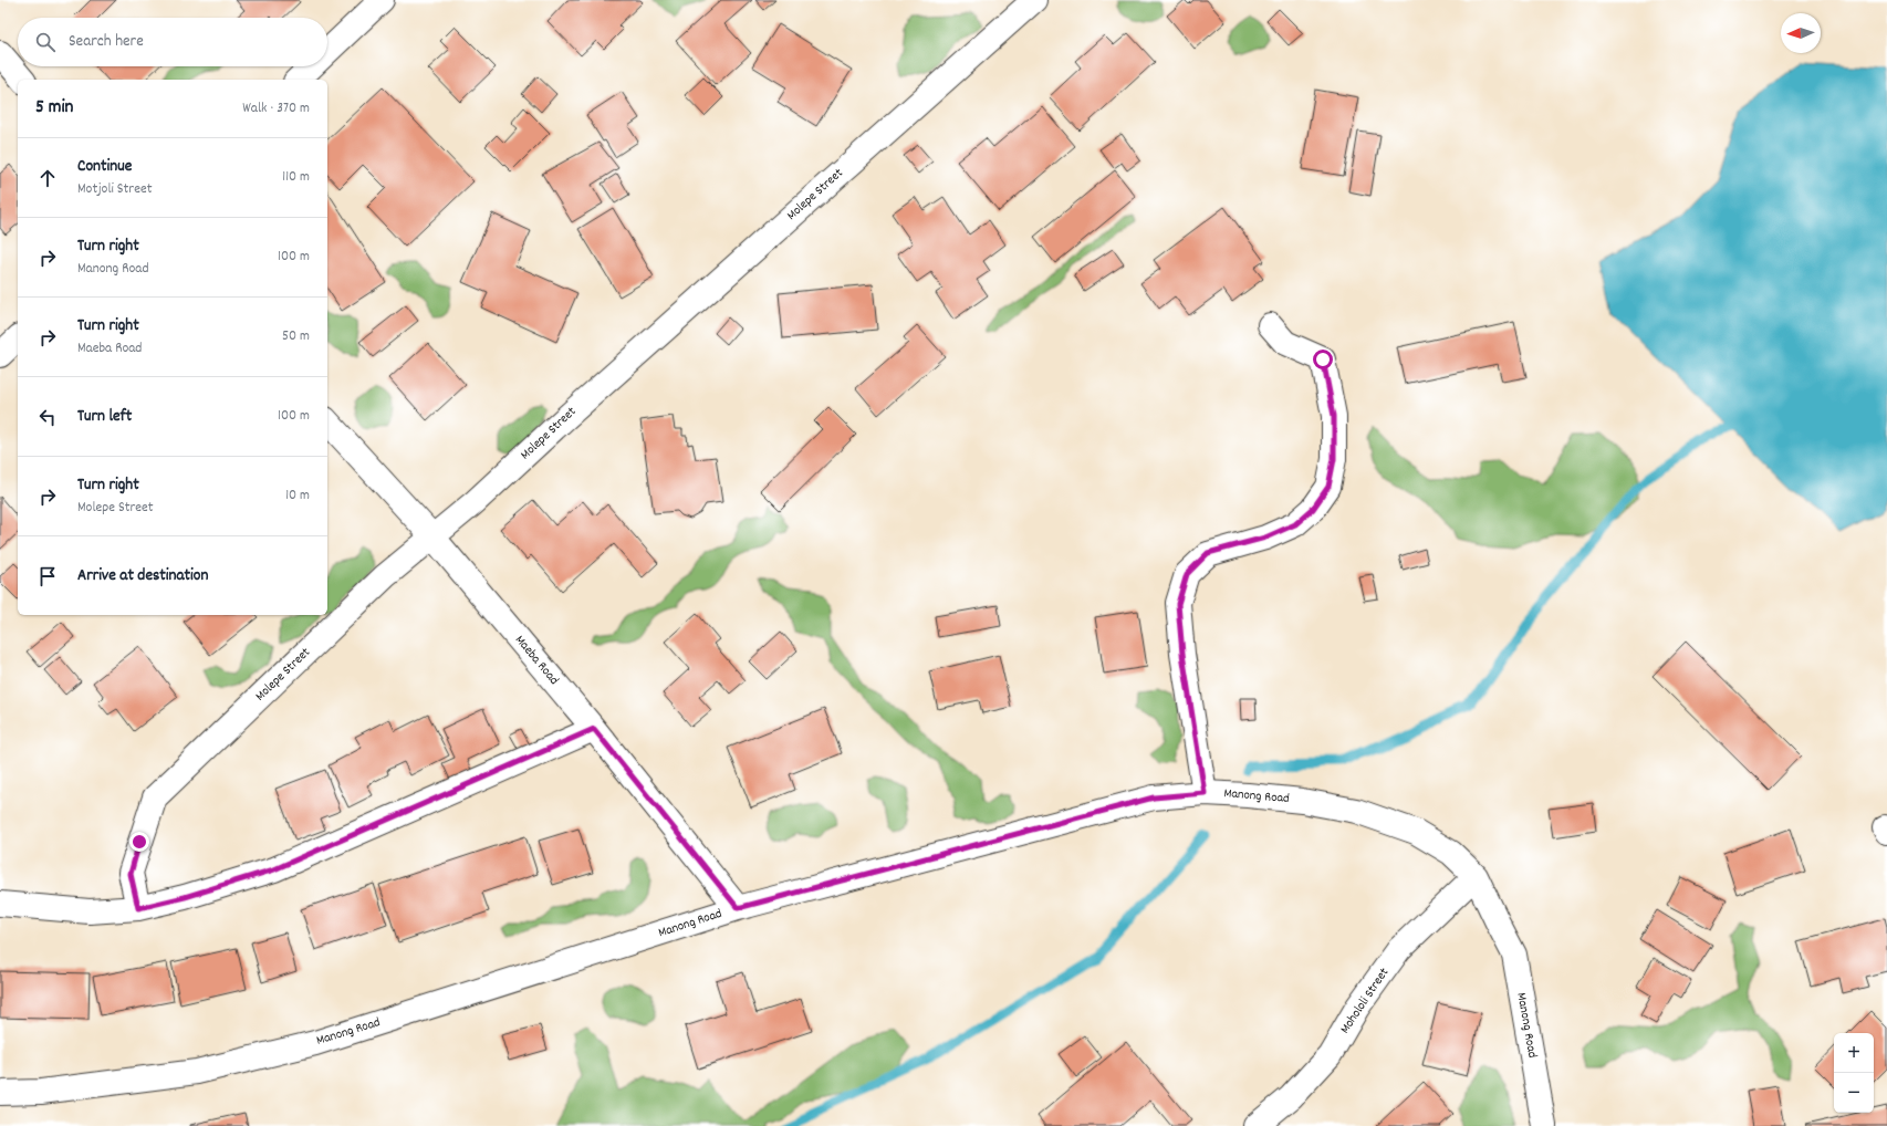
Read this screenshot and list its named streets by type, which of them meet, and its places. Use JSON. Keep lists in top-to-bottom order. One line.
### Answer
{"streets":{"street":["Molepe Street","Maeba Road","Manong Road","Mohololi Street"]},"crossings":[["Molepe Street","Maeba Road"],["Maeba Road","Manong Road"],["Manong Road","Mohololi Street"]],"north":"left","page":{"search":"Search here","heading":["5 min","Walk · 370 m"],"list":[["Continue","Motjoli Street","110 m"],["Turn right","Manong Road","100 m"],["Turn right","Maeba Road","50 m"],["Turn left","100 m"],["Turn right","Molepe Street","10 m"],"Arrive at destination"],"map_buttons":["+","−"]}}
